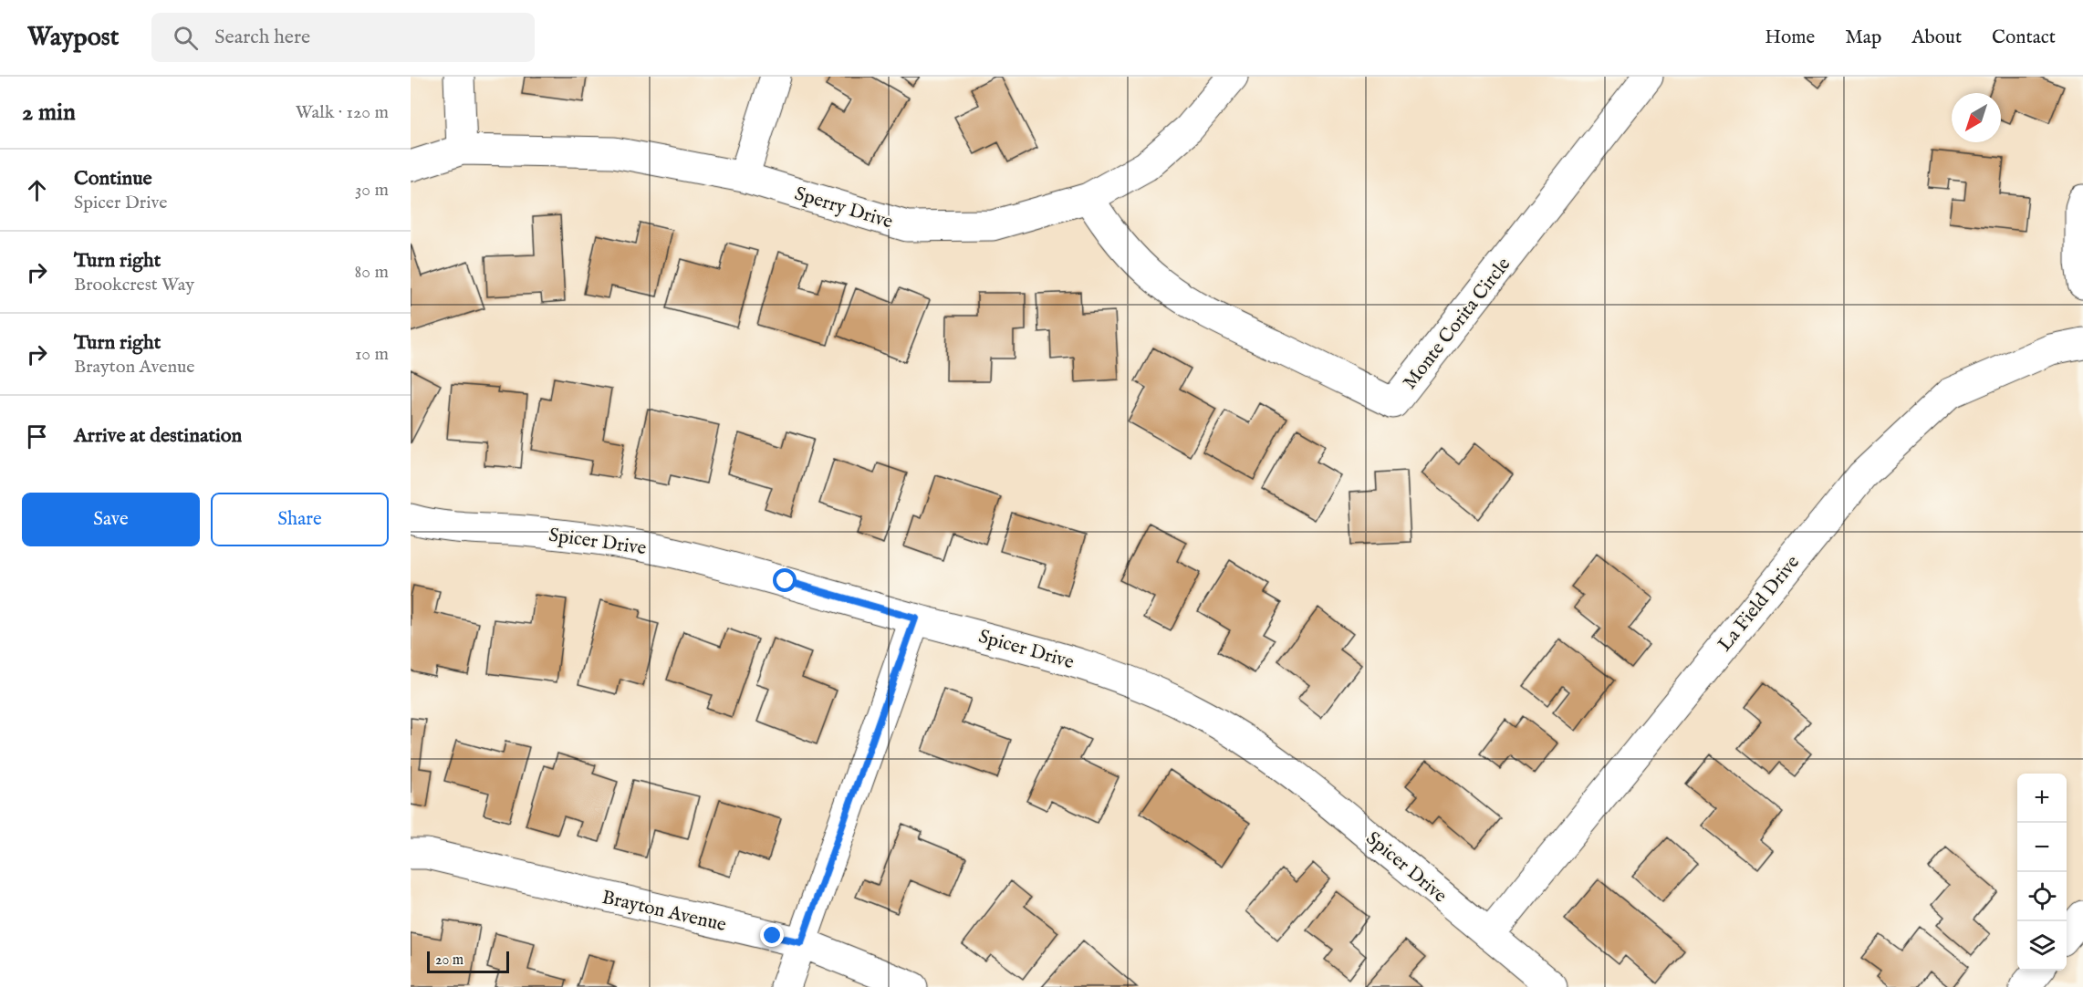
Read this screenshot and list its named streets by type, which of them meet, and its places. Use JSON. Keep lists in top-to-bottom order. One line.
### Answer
{"streets":{"street":["Sperry Drive","Monte Corita Circle","Spicer Drive","La Field Drive","Brayton Avenue"]},"crossings":[["Sperry Drive","Monte Corita Circle"],["Spicer Drive","La Field Drive"]],"scale_bar":"20 m","north":"bottom left","page":{"header":"Waypost","search":"Search here","nav":["Home","Map","About","Contact"],"heading":["2 min","Walk · 120 m"],"list":[["Continue","Spicer Drive","30 m"],["Turn right","Brookcrest Way","80 m"],["Turn right","Brayton Avenue","10 m"],"Arrive at destination"],"buttons":["Save","Share"],"map_buttons":["+","−"],"scale":"20 m"}}
